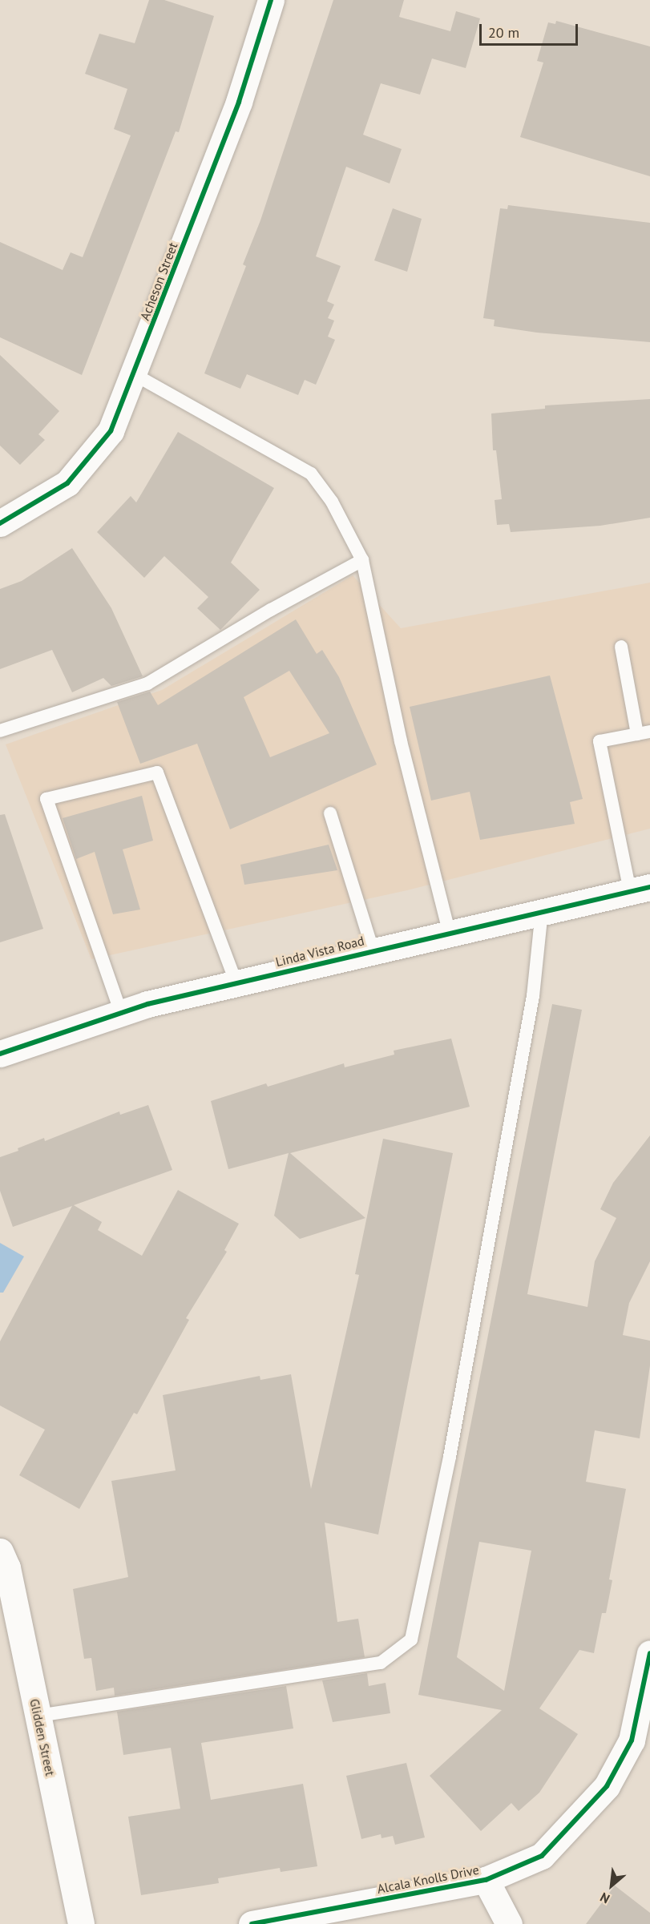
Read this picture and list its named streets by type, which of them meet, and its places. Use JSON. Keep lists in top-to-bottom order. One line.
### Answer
{"streets":{"street":["Acheson Street","Linda Vista Road","Glidden Street","Alcala Knolls Drive"]},"scale_bar":"20 m","north":"bottom left"}
